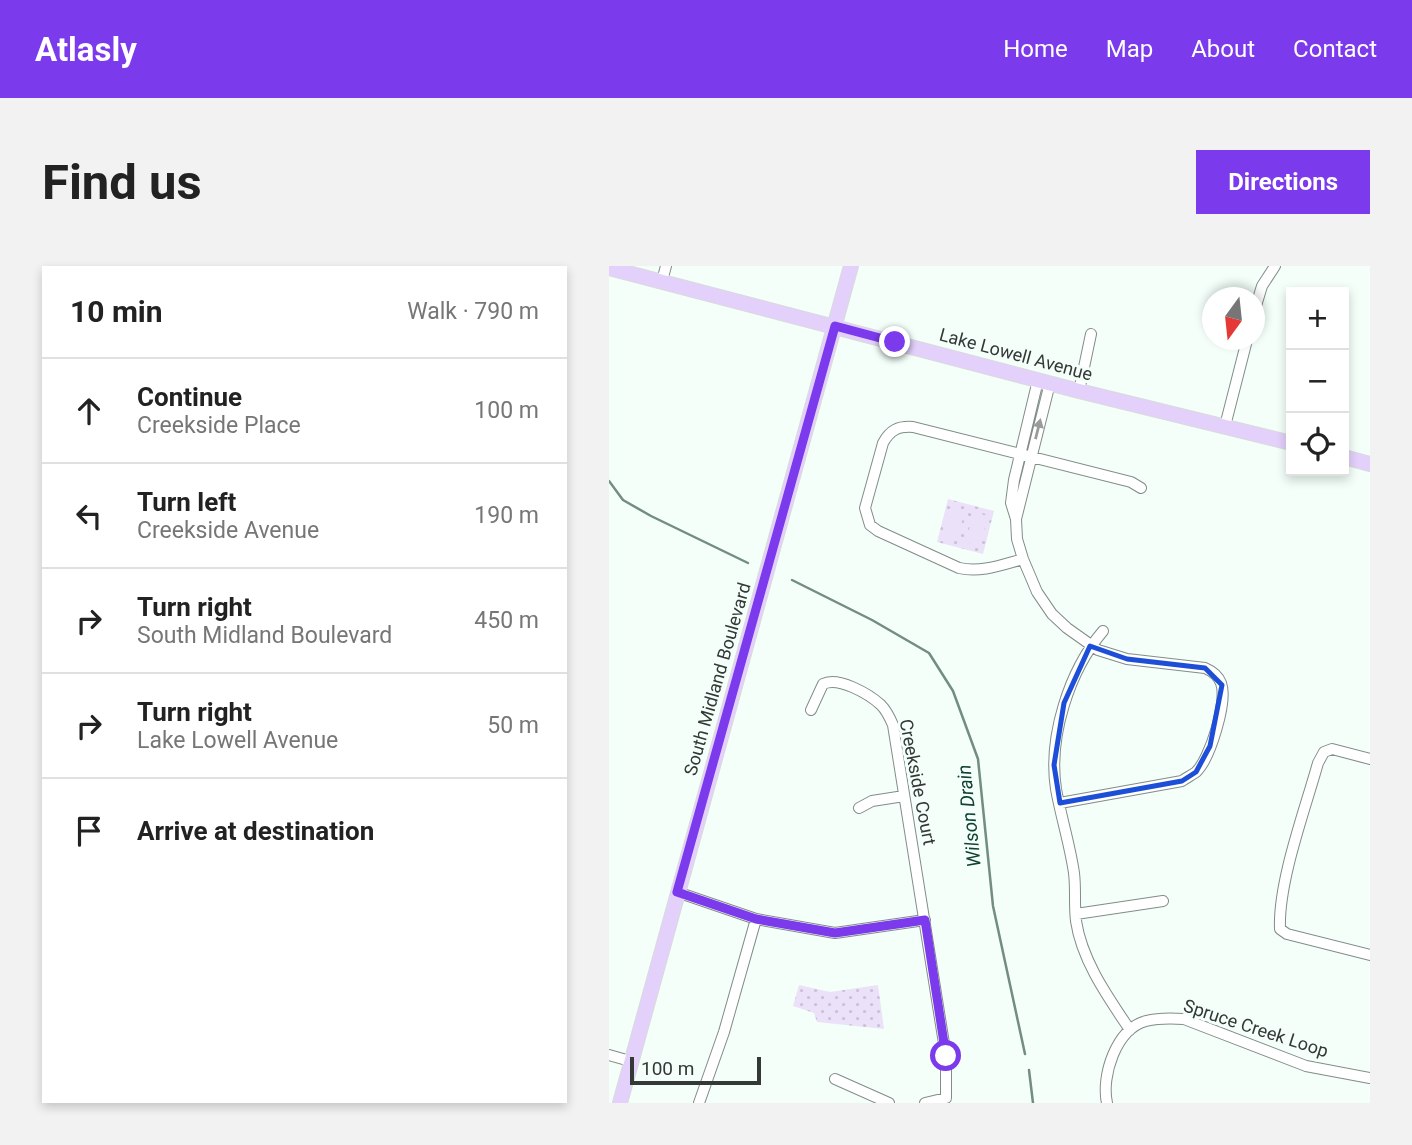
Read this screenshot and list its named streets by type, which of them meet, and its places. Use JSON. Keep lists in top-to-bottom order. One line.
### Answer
{"streets":{"main road":["Lake Lowell Avenue","South Midland Boulevard"],"street":["Creekside Court","Spruce Creek Loop"]},"crossings":[["Lake Lowell Avenue","South Midland Boulevard"]],"water":["Wilson Drain"],"scale_bar":"100 m","north":"bottom","page":{"header":"Atlasly","nav":["Home","Map","About","Contact"],"buttons":"Directions","title":"Find us","heading":["10 min","Walk · 790 m"],"map_buttons":["+","−"],"list":[["Continue","Creekside Place","100 m"],["Turn left","Creekside Avenue","190 m"],["Turn right","South Midland Boulevard","450 m"],["Turn right","Lake Lowell Avenue","50 m"],"Arrive at destination"],"scale":"100 m"}}
